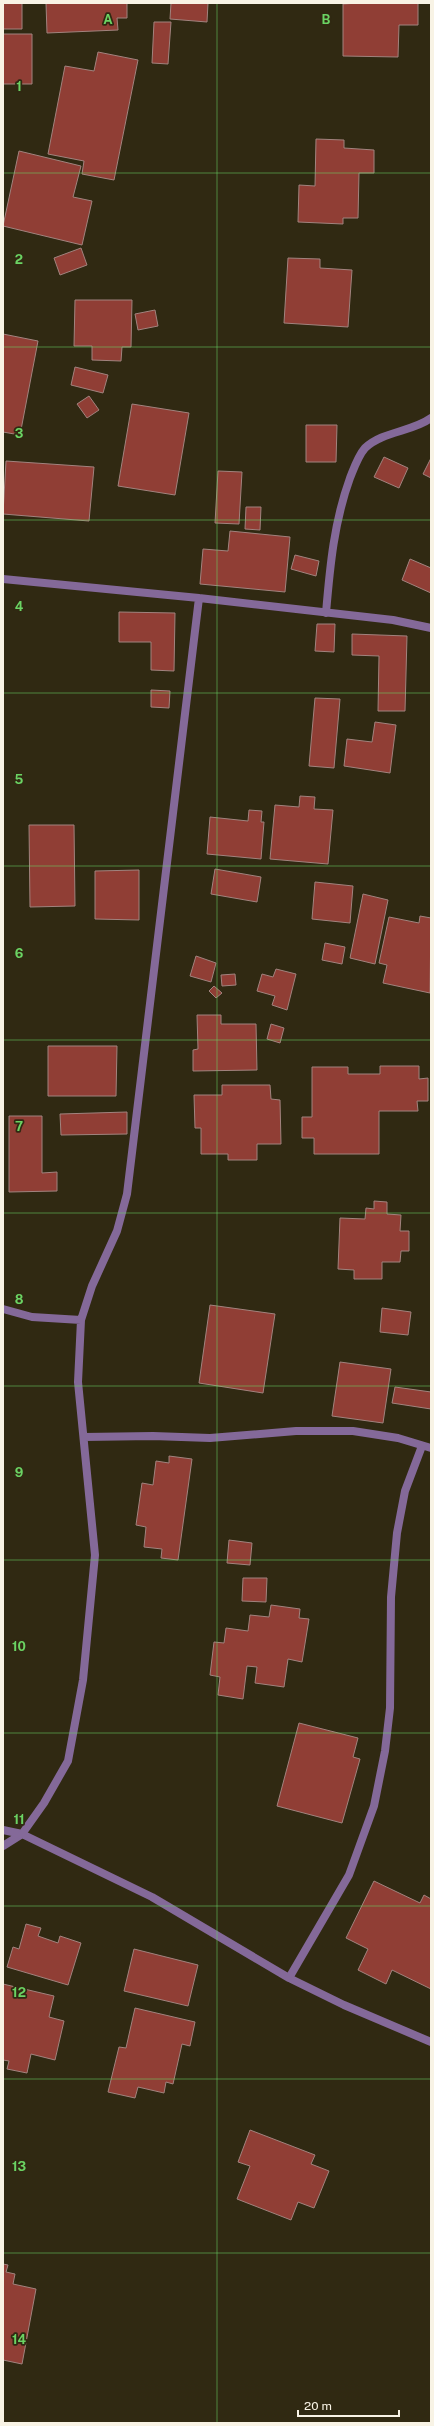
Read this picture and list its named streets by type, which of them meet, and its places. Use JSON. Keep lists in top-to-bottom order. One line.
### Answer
{"scale_bar":"20 m","grid":{"columns":["A","B"],"rows":["1","2","3","4","5","6","7","8","9","10","11","12","13","14"]}}
